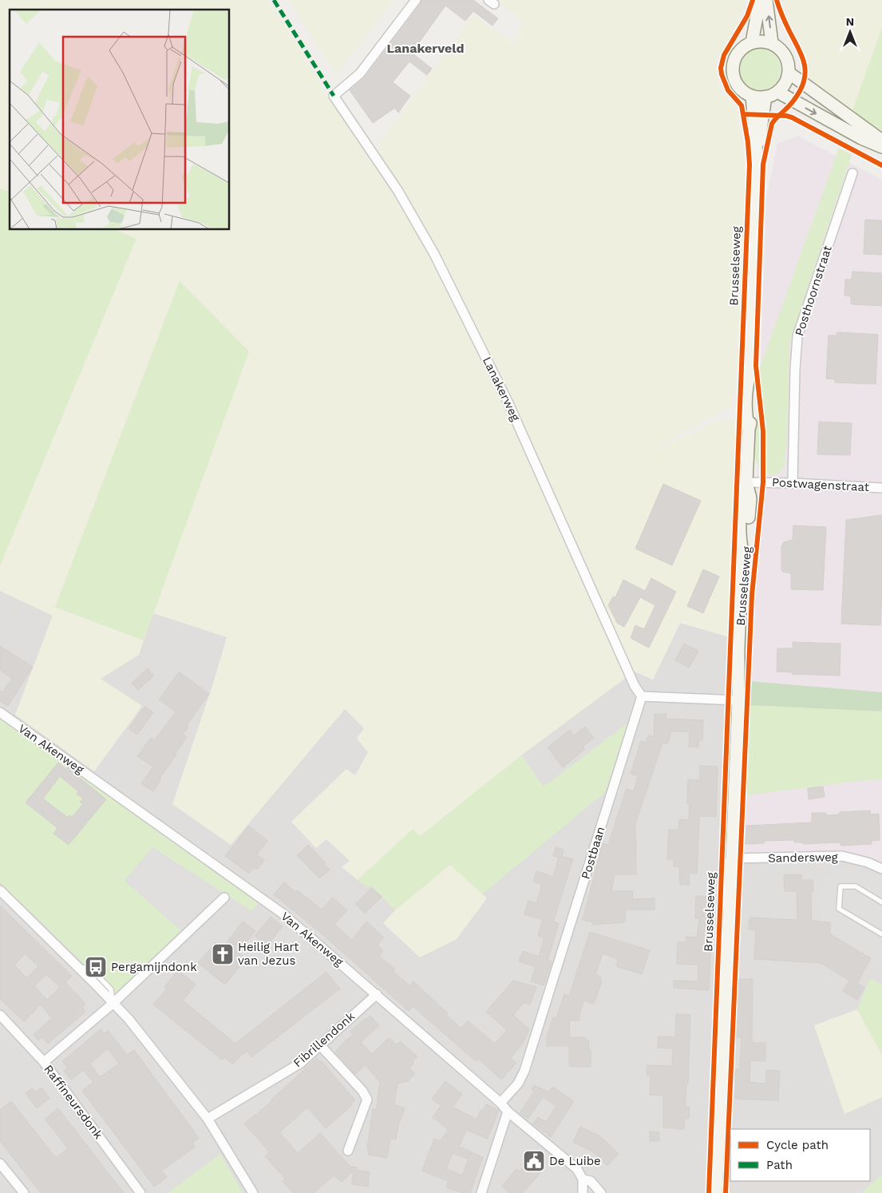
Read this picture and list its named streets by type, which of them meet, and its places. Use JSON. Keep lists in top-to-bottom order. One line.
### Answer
{"streets":{"street":["Brusselseweg","Posthoornstraat","Lanakerweg","Postwagenstraat","Van Akenweg","Postbaan","Sandersweg","Fibrillendonk","Raffineursdonk"]},"crossings":[["Brusselseweg","Postwagenstraat"],["Brusselseweg","Sandersweg"],["Posthoornstraat","Postwagenstraat"],["Lanakerweg","Postbaan"],["Van Akenweg","Postbaan"],["Van Akenweg","Fibrillendonk"]],"districts":["Lanakerveld"],"places":{"church":["Heilig Hart van Jezus"],"bus stop":["Pergamijndonk"],"public building":["De Luibe"]},"legend":["Cycle path","Path"],"north":"top"}
